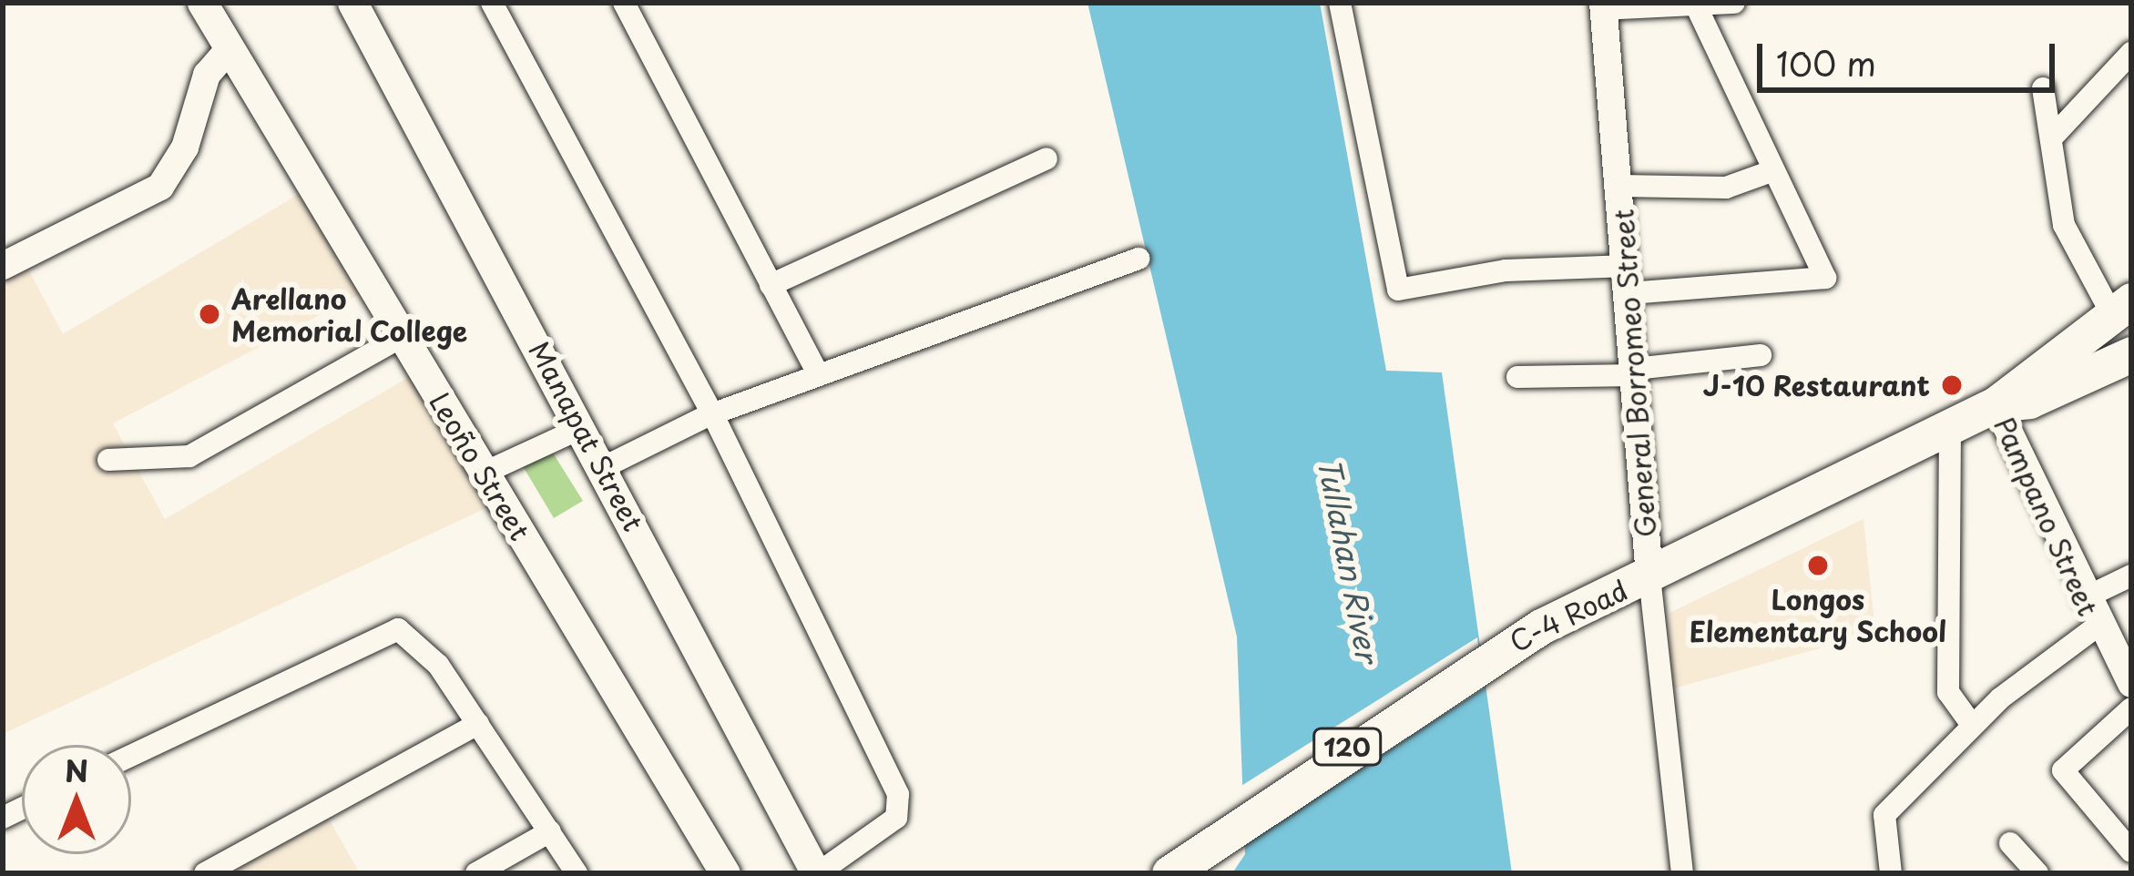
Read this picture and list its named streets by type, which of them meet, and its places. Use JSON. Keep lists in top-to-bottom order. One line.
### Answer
{"streets":{"highway":["C-4 Road","120"],"main road":["Manapat Street","Leoño Street"],"street":["General Borromeo Street","Pampano Street"]},"crossings":[["General Borromeo Street","C-4 Road"],["Pampano Street","C-4 Road"]],"water":["Tullahan River"],"places":["Arellano Memorial College","J-10 Restaurant","Longos Elementary School"],"scale_bar":"100 m","north":"top"}
